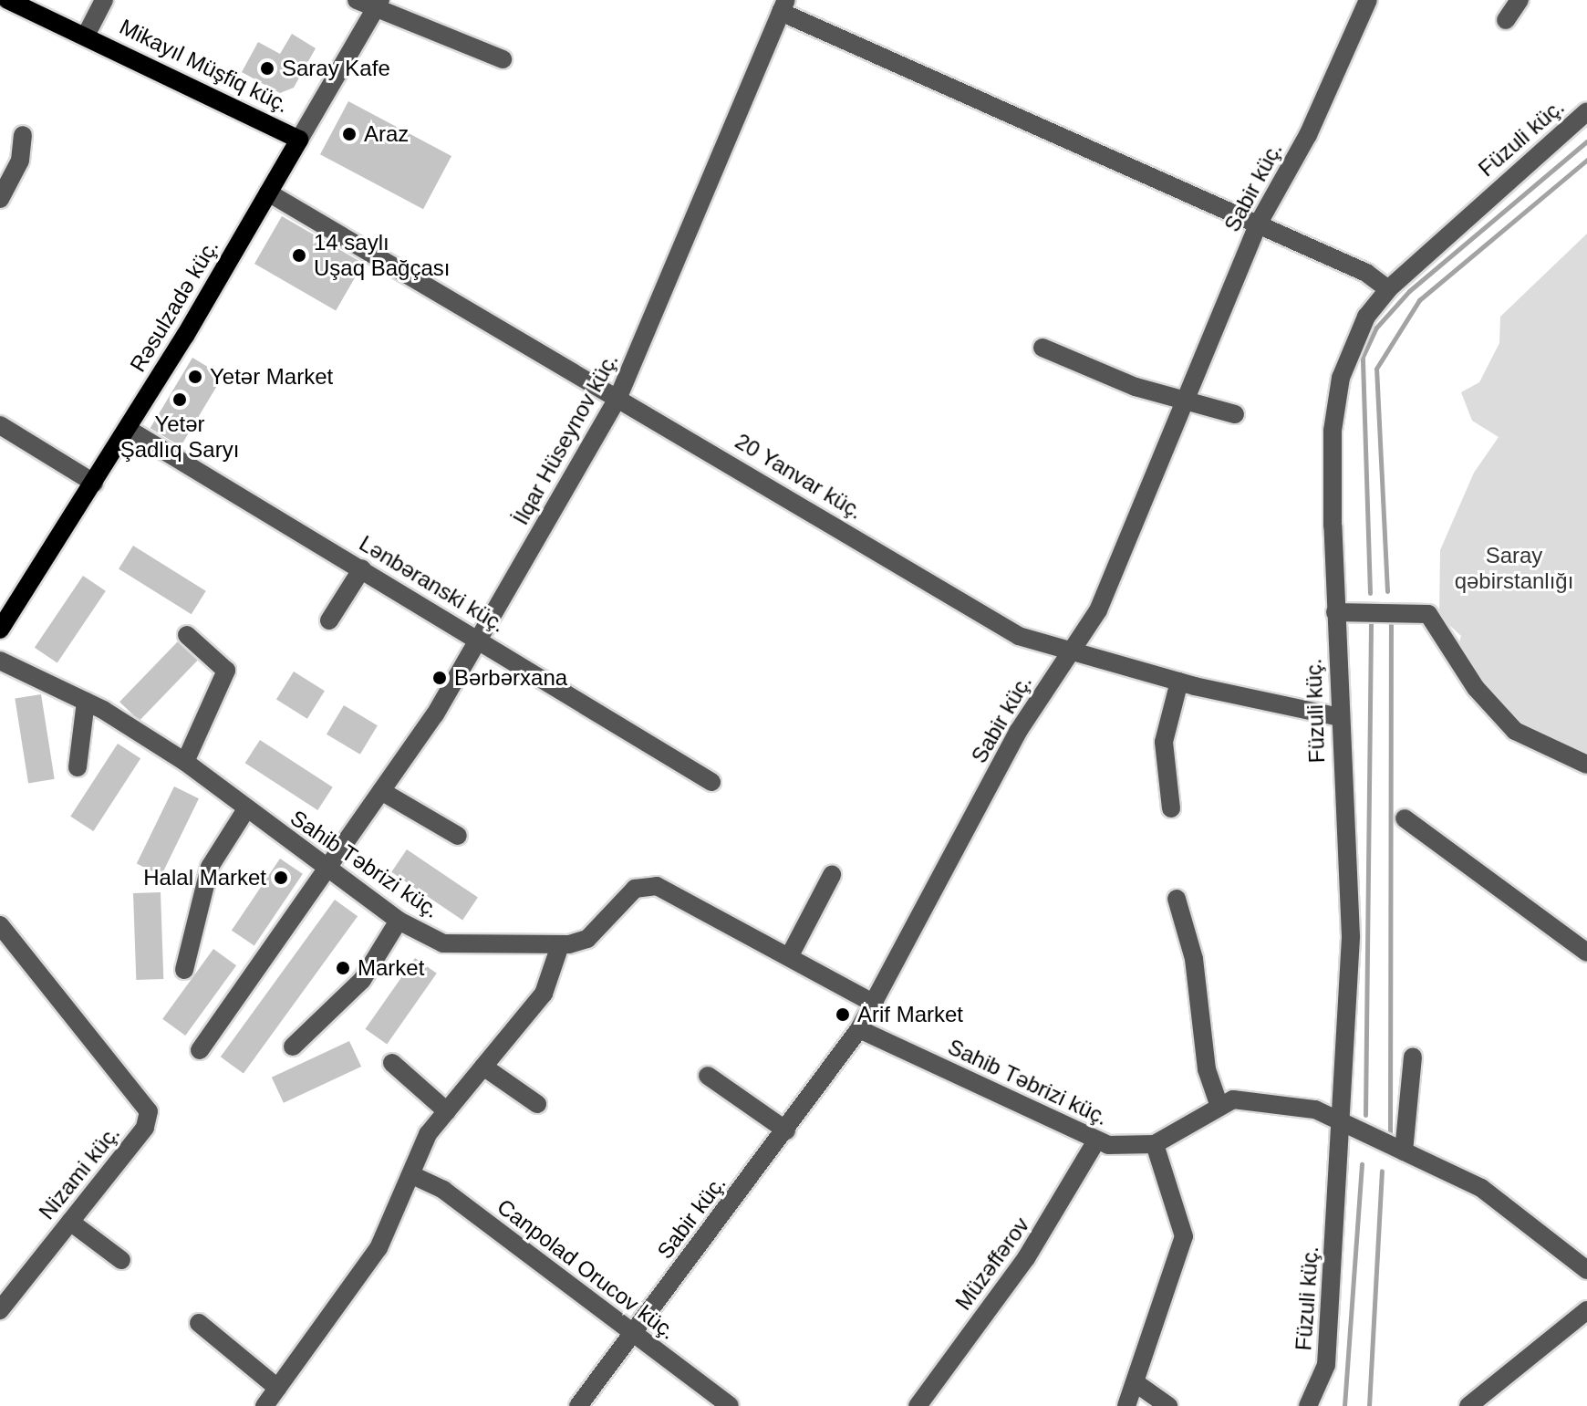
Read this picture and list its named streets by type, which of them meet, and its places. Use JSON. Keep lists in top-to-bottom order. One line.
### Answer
{"streets":{"main road":["Mikayıl Müşfiq küç.","Rəsulzadə küç."],"street":["Füzuli küç.","Sabir küç.","İlqar Hüseynov küç.","20 Yanvar küç.","Lənbəranski küç.","Sahib Təbrizi küç.","Nizami küç.","Müzəffərov","Canpolad Orucov küç."]},"crossings":[["Mikayıl Müşfiq küç.","Rəsulzadə küç."],["Füzuli küç.","20 Yanvar küç."],["Sabir küç.","20 Yanvar küç."],["Sabir küç.","Sahib Təbrizi küç."],["Sabir küç.","Canpolad Orucov küç."],["Rəsulzadə küç.","20 Yanvar küç."],["Rəsulzadə küç.","Lənbəranski küç."],["İlqar Hüseynov küç.","20 Yanvar küç."],["İlqar Hüseynov küç.","Lənbəranski küç."],["İlqar Hüseynov küç.","Sahib Təbrizi küç."],["Sahib Təbrizi küç.","Müzəffərov"]],"parks":["Saray qəbirstanlığı"],"places":["Saray Kafe","Araz","14 saylı Uşaq Bağçası","Yetər Market","Yetər Şadlıq Saryı","Bərbərxana","Halal Market","Market","Arif Market"]}
